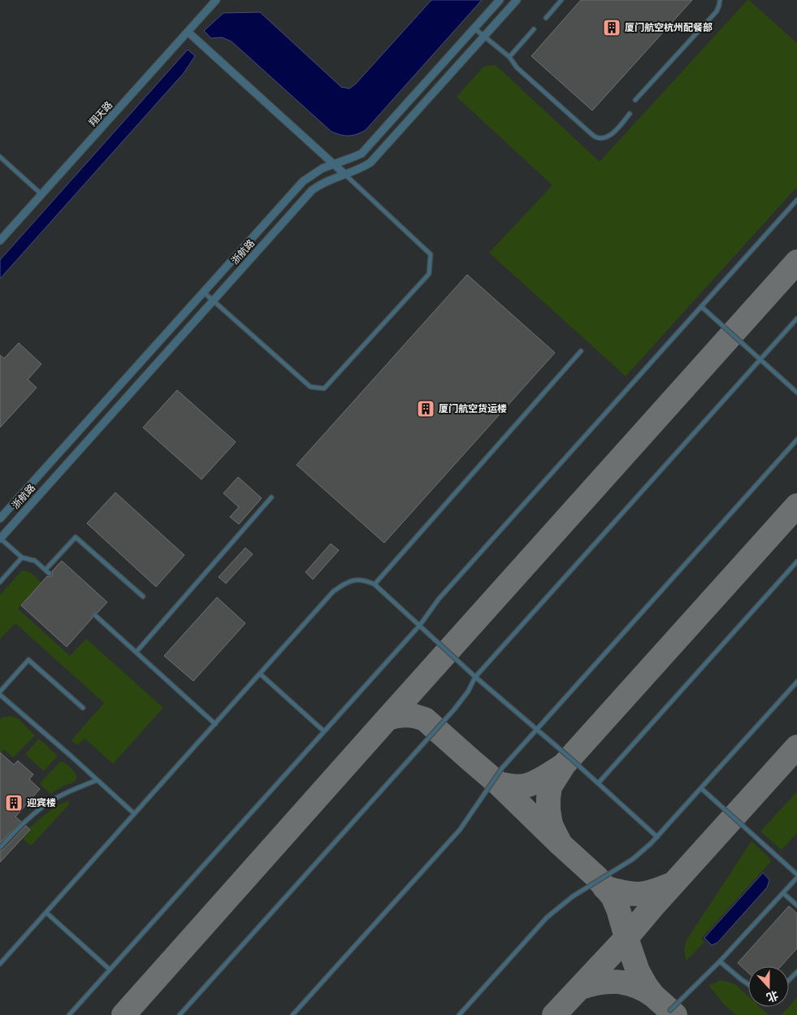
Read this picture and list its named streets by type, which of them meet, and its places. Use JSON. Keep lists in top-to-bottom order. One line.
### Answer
{"streets":{"street":["翔天路","浙航路"]},"places":{"building":["厦门航空杭州配餐部","厦门航空货运楼","迎宾楼"]},"north":"bottom"}
